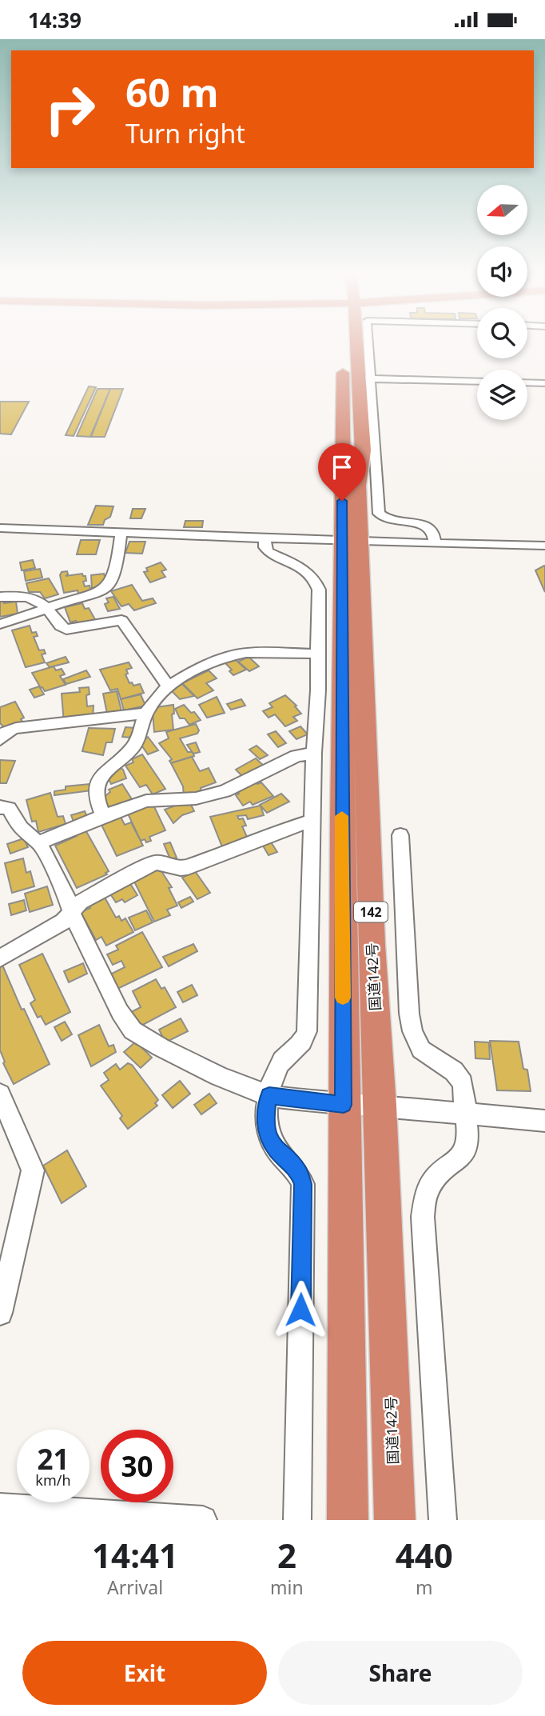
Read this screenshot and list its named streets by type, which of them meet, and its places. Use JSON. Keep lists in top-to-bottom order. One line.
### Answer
{"streets":{"highway":["142","国道142号"]},"north":"left","page":{"status":"14:39","turn":["60 m","Turn right"],"speed":"21 km/h","limit":"30","eta":["14:41","Arrival","2","min","440","m"],"buttons":["Exit","Share"]}}
